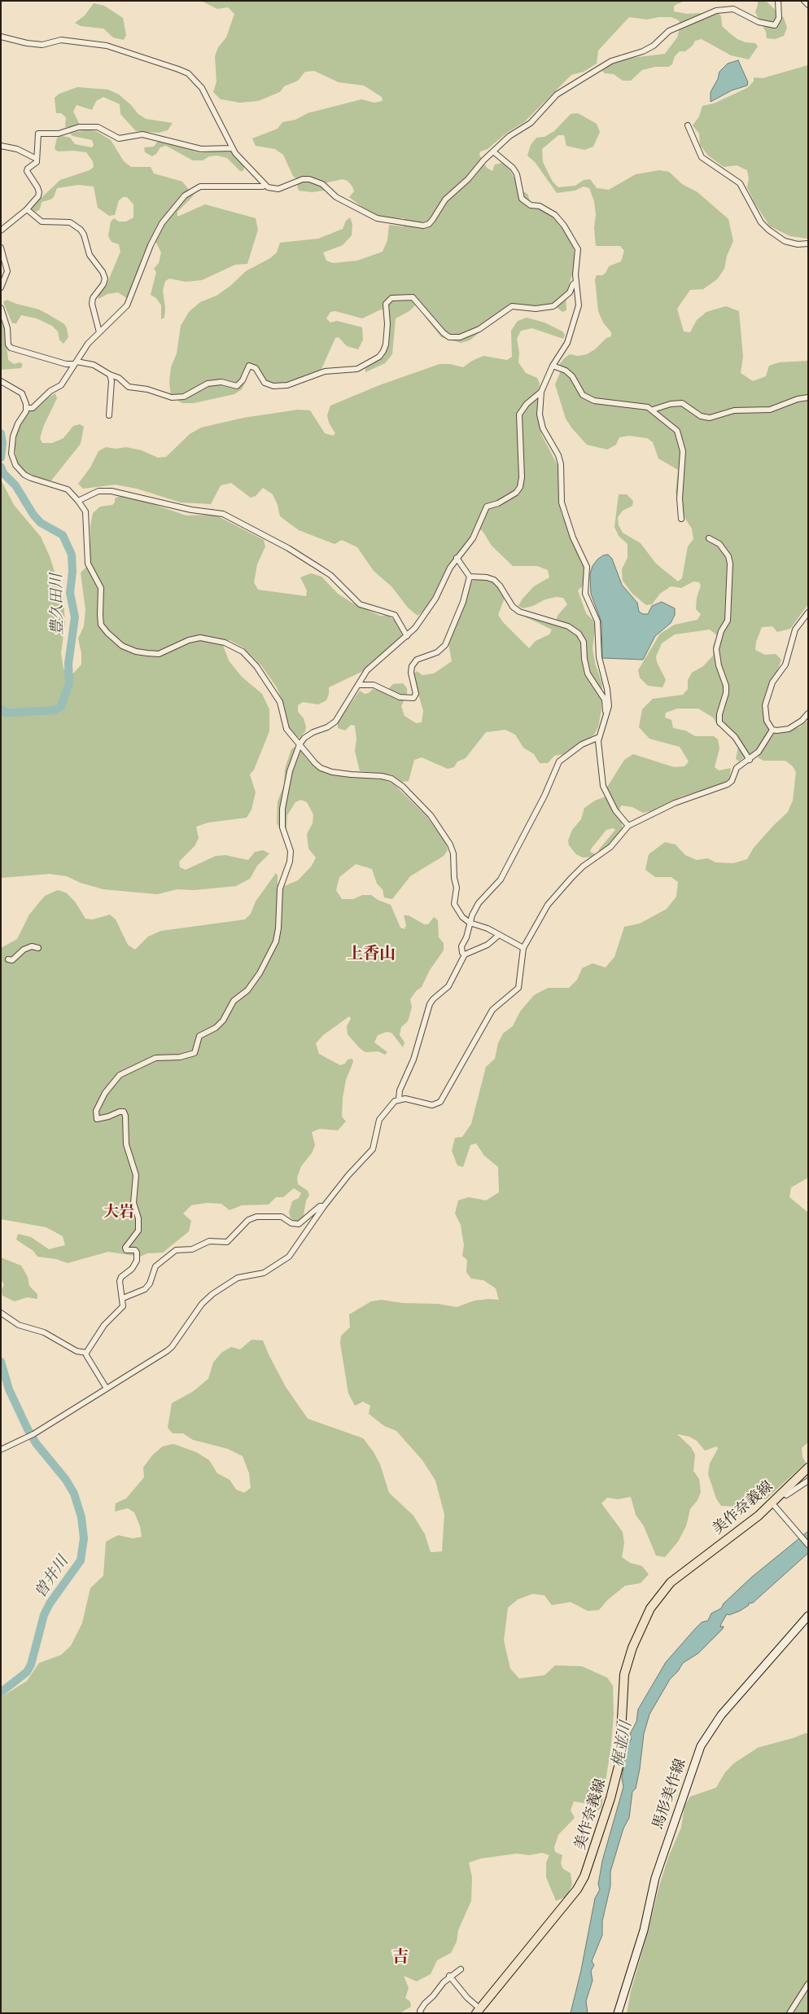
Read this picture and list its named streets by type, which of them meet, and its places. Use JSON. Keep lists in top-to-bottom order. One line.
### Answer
{"streets":{"main road":["美作奈義線","馬形美作線"]},"districts":["上香山","大岩","吉"],"water":["豊久田川","曽井川","梶並川"]}
